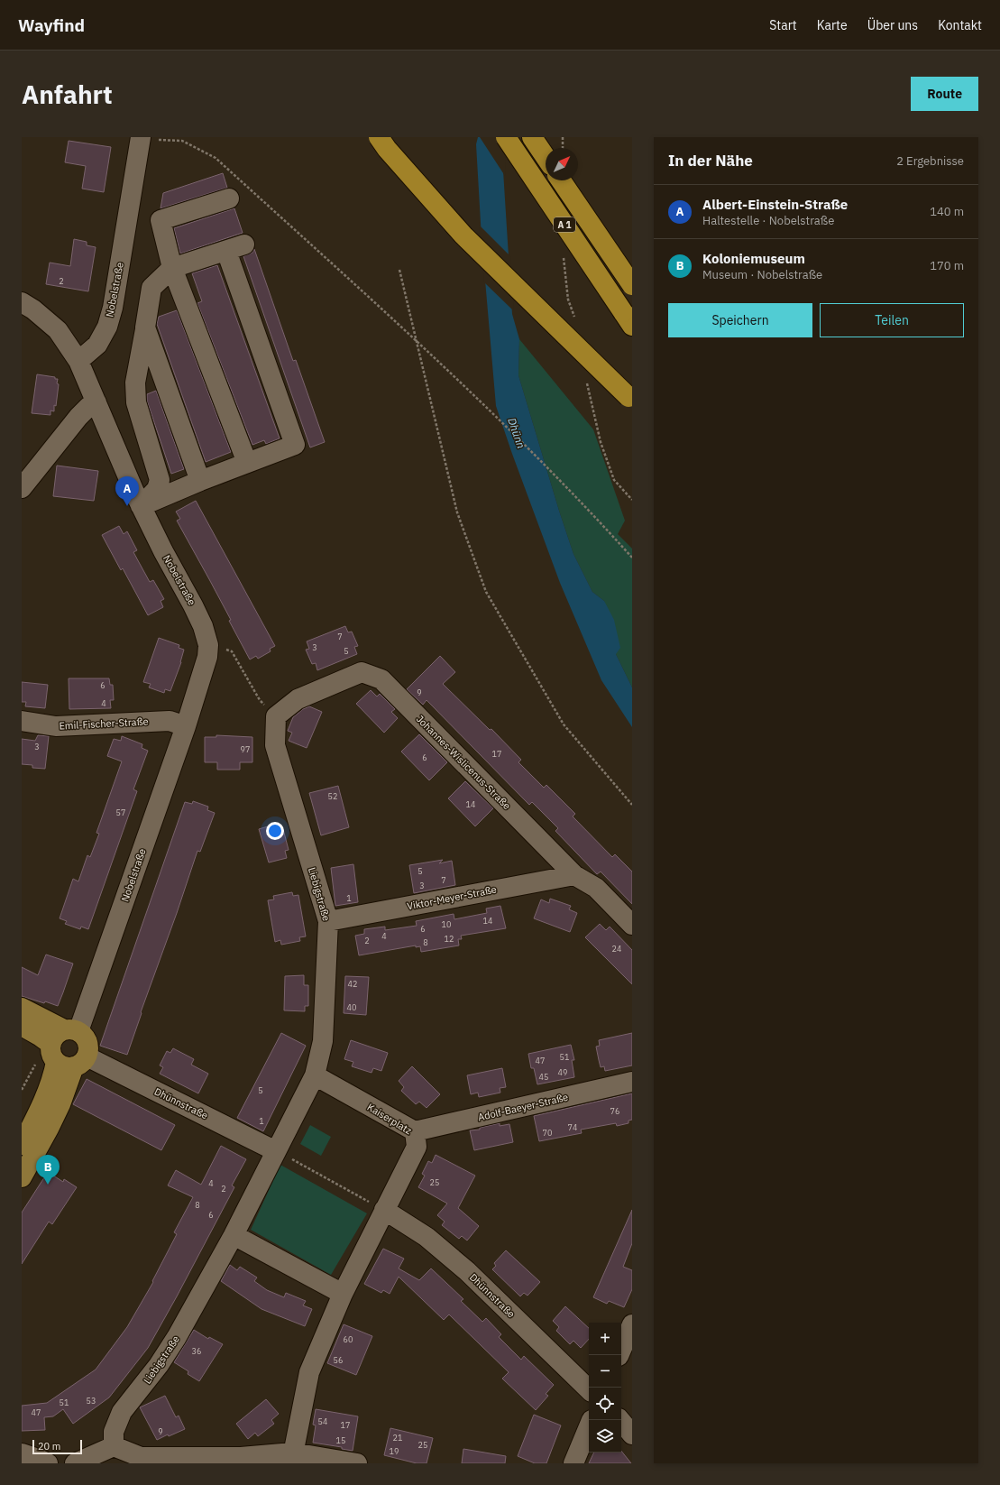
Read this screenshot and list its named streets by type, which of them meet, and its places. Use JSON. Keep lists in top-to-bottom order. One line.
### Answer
{"streets":{"highway":["A 1"],"main road":["Nobelstraße","Dhünnstraße"],"street":["Emil-Fischer-Straße","Johannes-Wislicenus-Straße","Liebigstraße","Viktor-Meyer-Straße","Adolf-Baeyer-Straße","Kaiserplatz"]},"crossings":[["Nobelstraße","Emil-Fischer-Straße"],["Nobelstraße","Dhünnstraße"],["Johannes-Wislicenus-Straße","Liebigstraße"],["Johannes-Wislicenus-Straße","Viktor-Meyer-Straße"],["Liebigstraße","Viktor-Meyer-Straße"],["Liebigstraße","Kaiserplatz"],["Dhünnstraße","Kaiserplatz"],["Adolf-Baeyer-Straße","Kaiserplatz"]],"water":["Dhünn"],"house_numbers":["2","7","3","5","6","9","4","3","97","17","6","52","14","57","5","7","3","1","14","10","6","4","12","2","8","24","42","40","51","47","49","45","5","76","1","74","70","25","4","2","8","6","60","36","56","53","51","47","54","17","9","21","15","25","19"],"scale_bar":"20 m","north":"top right","page":{"header":"Wayfind","nav":["Start","Karte","Über uns","Kontakt"],"buttons":["Route",["Speichern","Teilen"]],"title":"Anfahrt","heading":["In der Nähe","2 Ergebnisse"],"list":[{"mark":"A","name":"Albert-Einstein-Straße","note":"Haltestelle · Nobelstraße","value":"140 m"},{"mark":"B","name":"Koloniemuseum","note":"Museum · Nobelstraße","value":"170 m"}],"pins":["A","B"],"map_buttons":["+","−"],"scale":"20 m"}}
